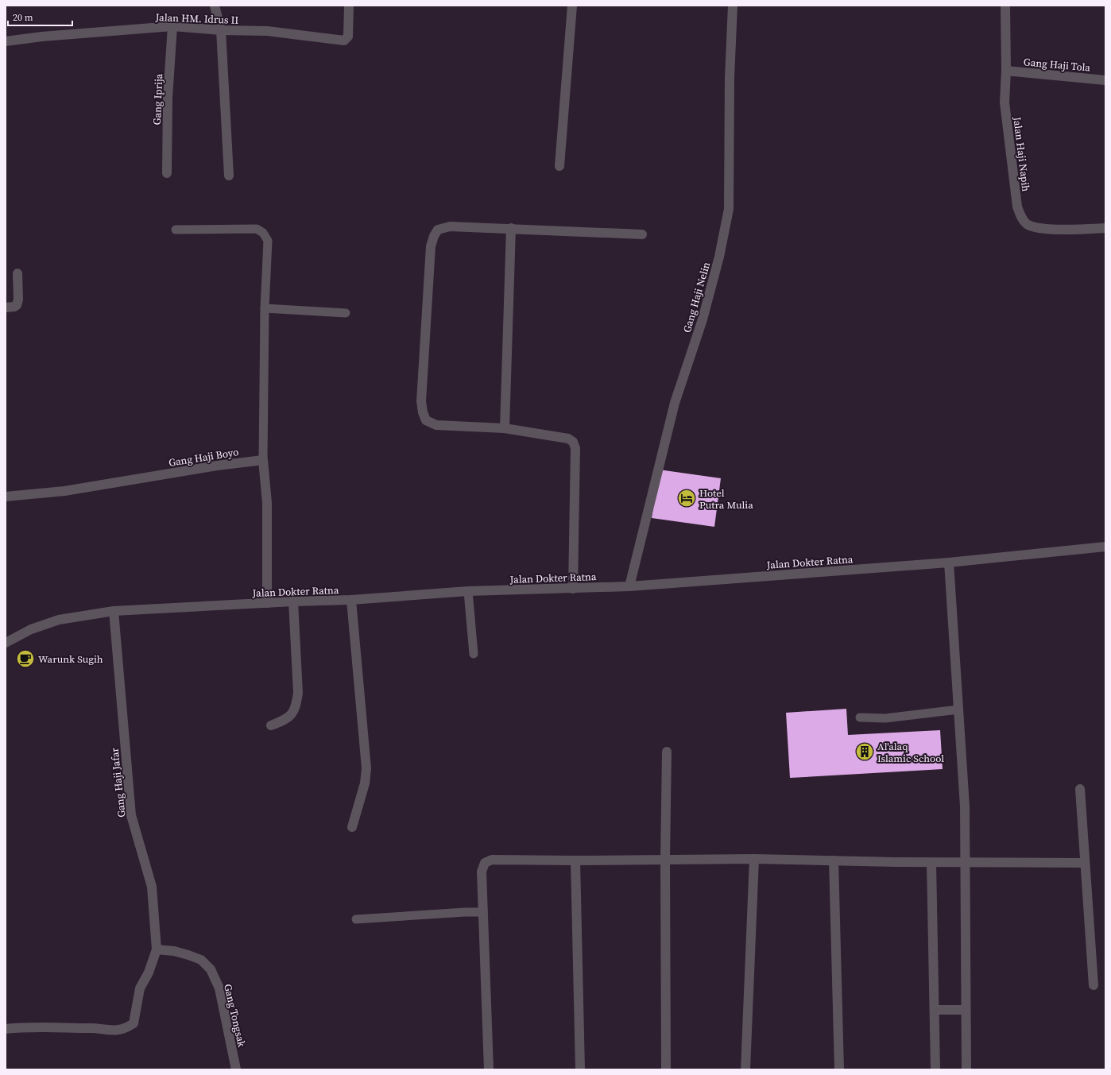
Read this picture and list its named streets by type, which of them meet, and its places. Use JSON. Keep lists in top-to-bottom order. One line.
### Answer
{"streets":{"street":["Jalan HM. Idrus II","Gang Haji Tola","Gang Iprija","Jalan Haji Napih","Gang Haji Nelin","Gang Haji Boyo","Jalan Dokter Ratna","Gang Haji Jafar","Gang Tongsak"]},"crossings":[["Jalan HM. Idrus II","Gang Iprija"],["Gang Haji Tola","Jalan Haji Napih"],["Gang Haji Nelin","Jalan Dokter Ratna"],["Jalan Dokter Ratna","Gang Haji Jafar"],["Gang Haji Jafar","Gang Tongsak"]],"places":{"hotel":["Hotel Putra Mulia"],"cafe":["Warunk Sugih"],"building":["Al'alaq Islamic School"]},"scale_bar":"20 m"}
